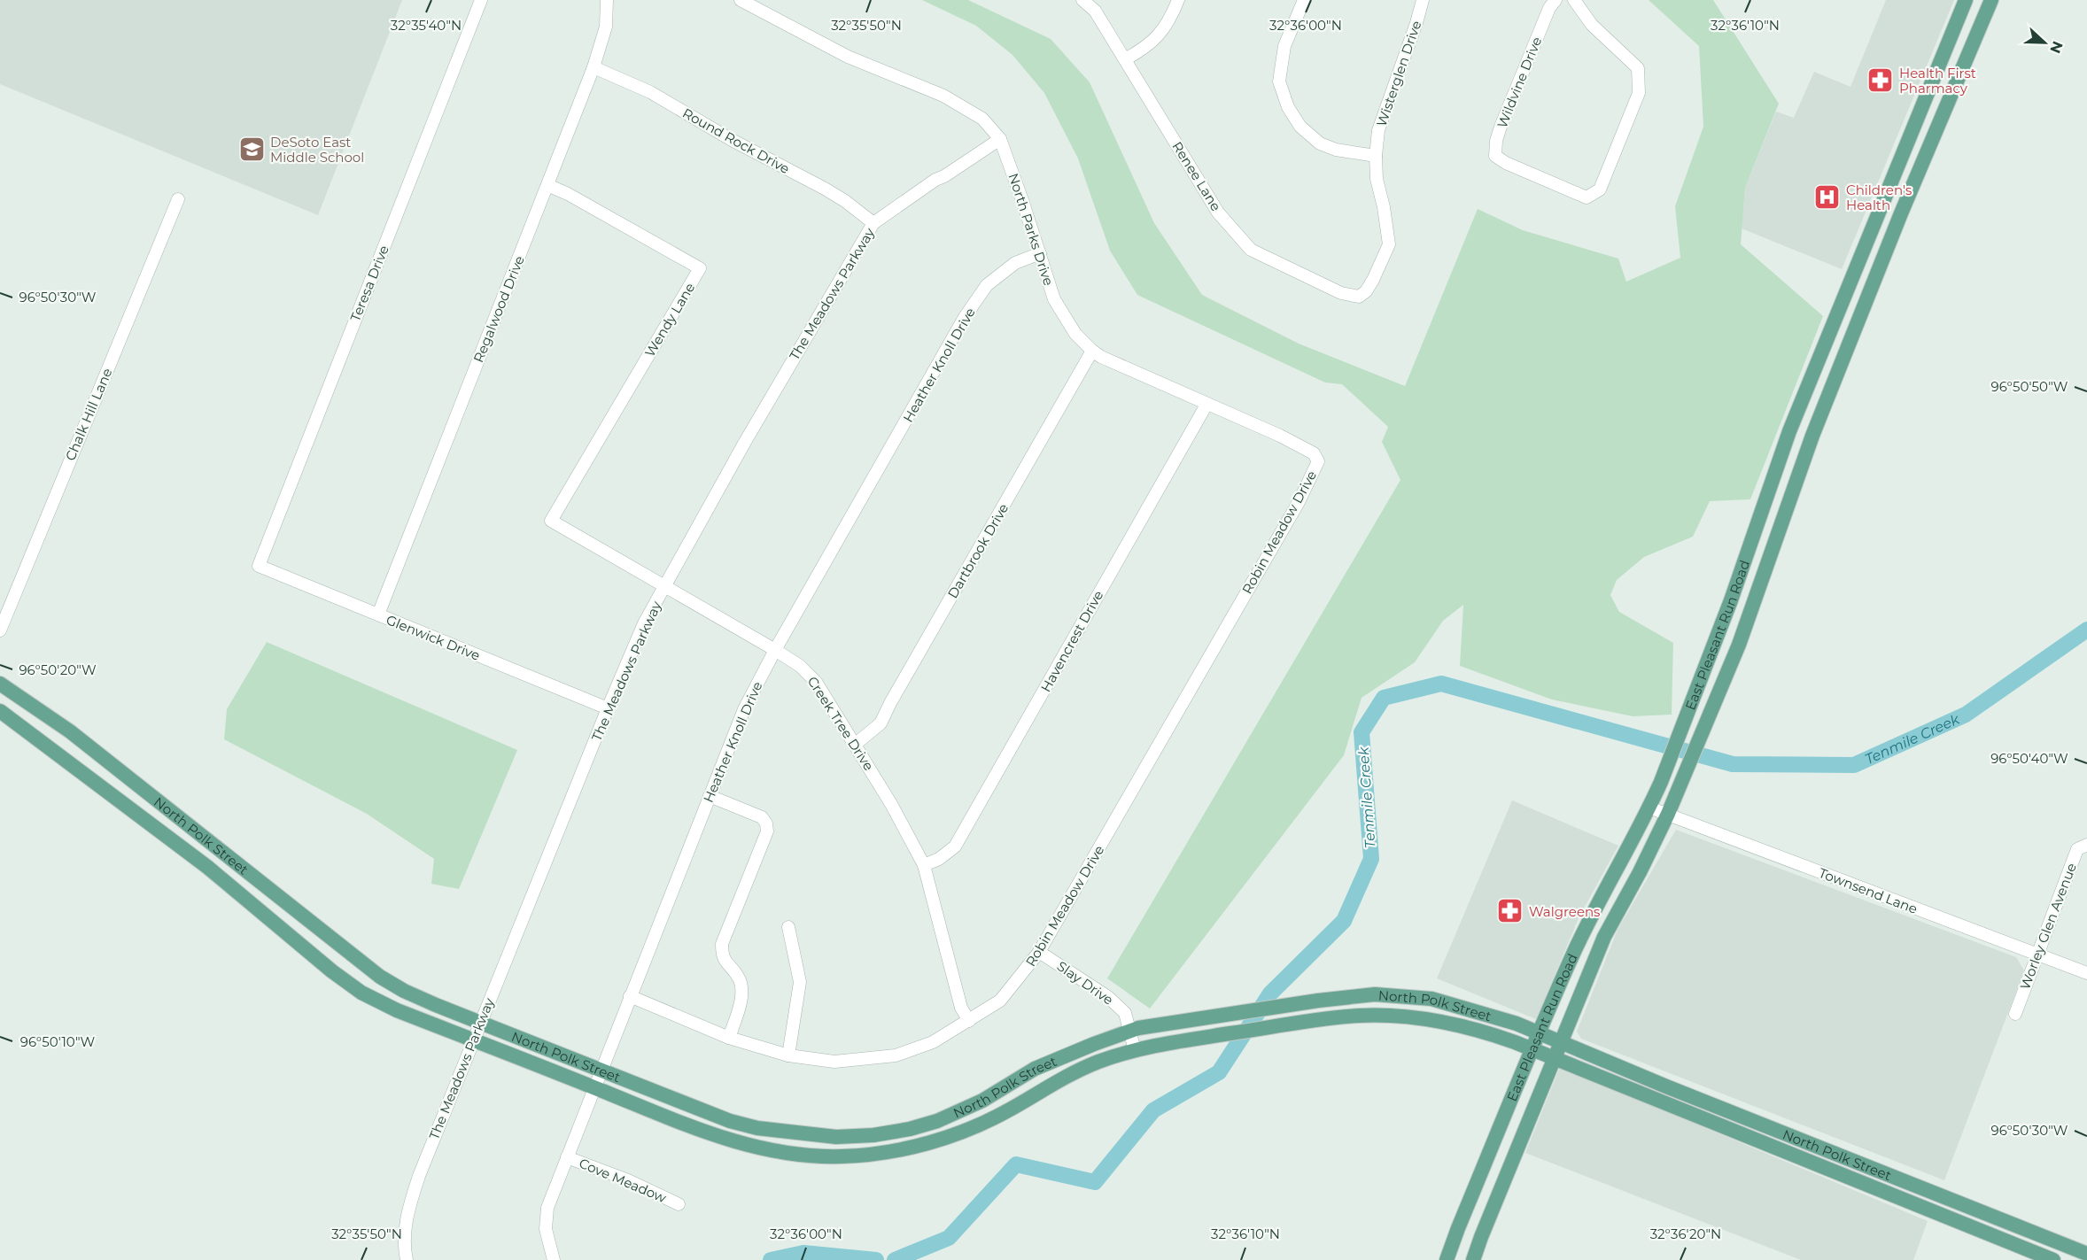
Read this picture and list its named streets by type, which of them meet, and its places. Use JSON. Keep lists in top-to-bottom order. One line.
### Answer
{"streets":{"main road":["East Pleasant Run Road","North Polk Street"],"street":["Wisterglen Drive","Wildvine Drive","Round Rock Drive","Renee Lane","North Parks Drive","Teresa Drive","The Meadows Parkway","Regalwood Drive","Wendy Lane","Heather Knoll Drive","Chalk Hill Lane","Robin Meadow Drive","Dartbrook Drive","Glenwick Drive","Havencrest Drive","Creek Tree Drive","Townsend Lane","Worley Glen Avenue","Slay Drive","Cove Meadow"]},"crossings":[["Wisterglen Drive","Renee Lane"],["Round Rock Drive","The Meadows Parkway"],["Round Rock Drive","Regalwood Drive"],["North Parks Drive","The Meadows Parkway"],["North Parks Drive","Heather Knoll Drive"],["North Parks Drive","Robin Meadow Drive"],["North Parks Drive","Dartbrook Drive"],["North Parks Drive","Havencrest Drive"],["Teresa Drive","Glenwick Drive"],["The Meadows Parkway","Glenwick Drive"],["The Meadows Parkway","Creek Tree Drive"],["The Meadows Parkway","North Polk Street"],["Regalwood Drive","Wendy Lane"],["Regalwood Drive","Glenwick Drive"],["Wendy Lane","Creek Tree Drive"],["Heather Knoll Drive","Robin Meadow Drive"],["Heather Knoll Drive","Creek Tree Drive"],["Heather Knoll Drive","North Polk Street"],["Heather Knoll Drive","Cove Meadow"],["Robin Meadow Drive","Creek Tree Drive"],["Robin Meadow Drive","Slay Drive"],["Dartbrook Drive","Creek Tree Drive"],["East Pleasant Run Road","North Polk Street"],["East Pleasant Run Road","Townsend Lane"],["Havencrest Drive","Creek Tree Drive"],["North Polk Street","Slay Drive"],["Townsend Lane","Worley Glen Avenue"]],"water":["Tenmile Creek"],"places":{"pharmacy":["Health First Pharmacy","Walgreens"],"school or university":["DeSoto East Middle School"],"hospital":["Children's Health"]},"north":"right","coordinates":["32°35'40\"N","32°35'50\"N","32°36'00\"N","32°36'10\"N","96°50'30\"W","96°50'50\"W","96°50'20\"W","96°50'40\"W","96°50'10\"W","32°36'20\"N"]}
